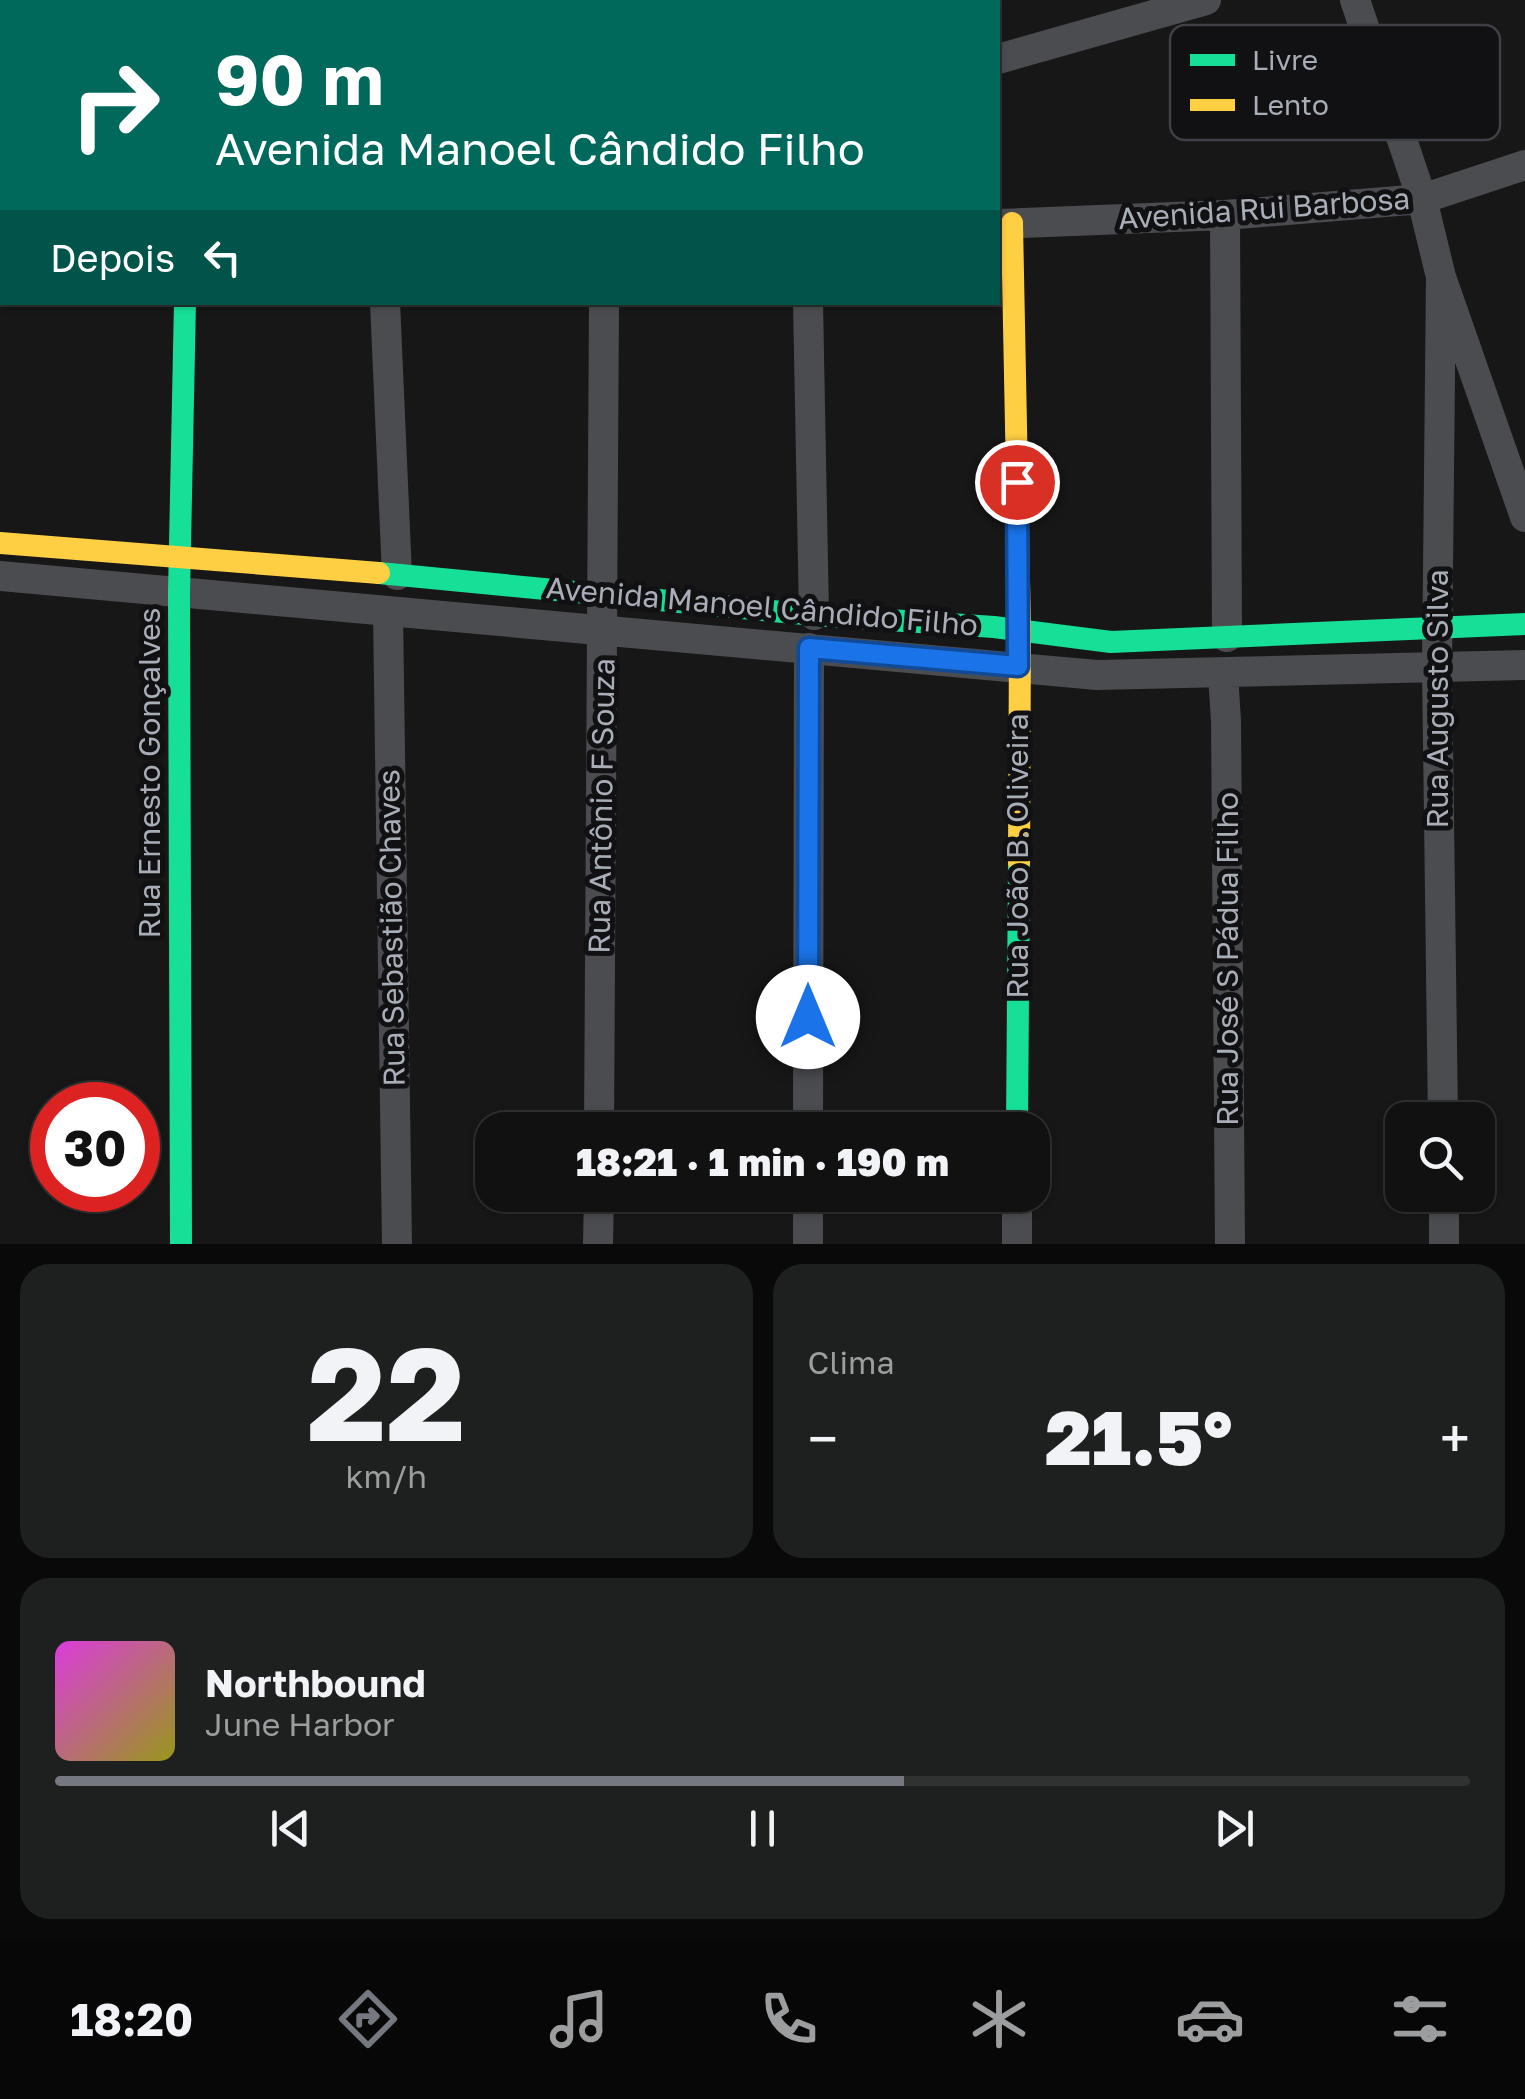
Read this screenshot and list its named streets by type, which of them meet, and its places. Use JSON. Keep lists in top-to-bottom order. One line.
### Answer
{"streets":{"street":["Avenida Rui Barbosa","Avenida Manoel Cândido Filho","Rua Augusto Silva","Rua Ernesto Gonçalves","Rua Antônio F Souza","Rua João B. Oliveira","Rua Sebastião Chaves","Rua José S Pádua Filho"]},"crossings":[["Avenida Rui Barbosa","Rua João B. Oliveira"],["Avenida Manoel Cândido Filho","Rua Augusto Silva"],["Avenida Manoel Cândido Filho","Rua Ernesto Gonçalves"],["Avenida Manoel Cândido Filho","Rua Antônio F Souza"],["Avenida Manoel Cândido Filho","Rua João B. Oliveira"],["Avenida Manoel Cândido Filho","Rua Sebastião Chaves"],["Avenida Manoel Cândido Filho","Rua José S Pádua Filho"]],"legend":["Livre","Lento"],"page":{"turn":["90 m","Avenida Manoel Cândido Filho"],"then":"Depois","limit":"30","trip":"18:21 · 1 min · 190 m","tile":[["22","km/h"],"Clima"],"heat":["−","21.5°","+"],"song":["Northbound","June Harbor"],"tabs":"18:20"}}
